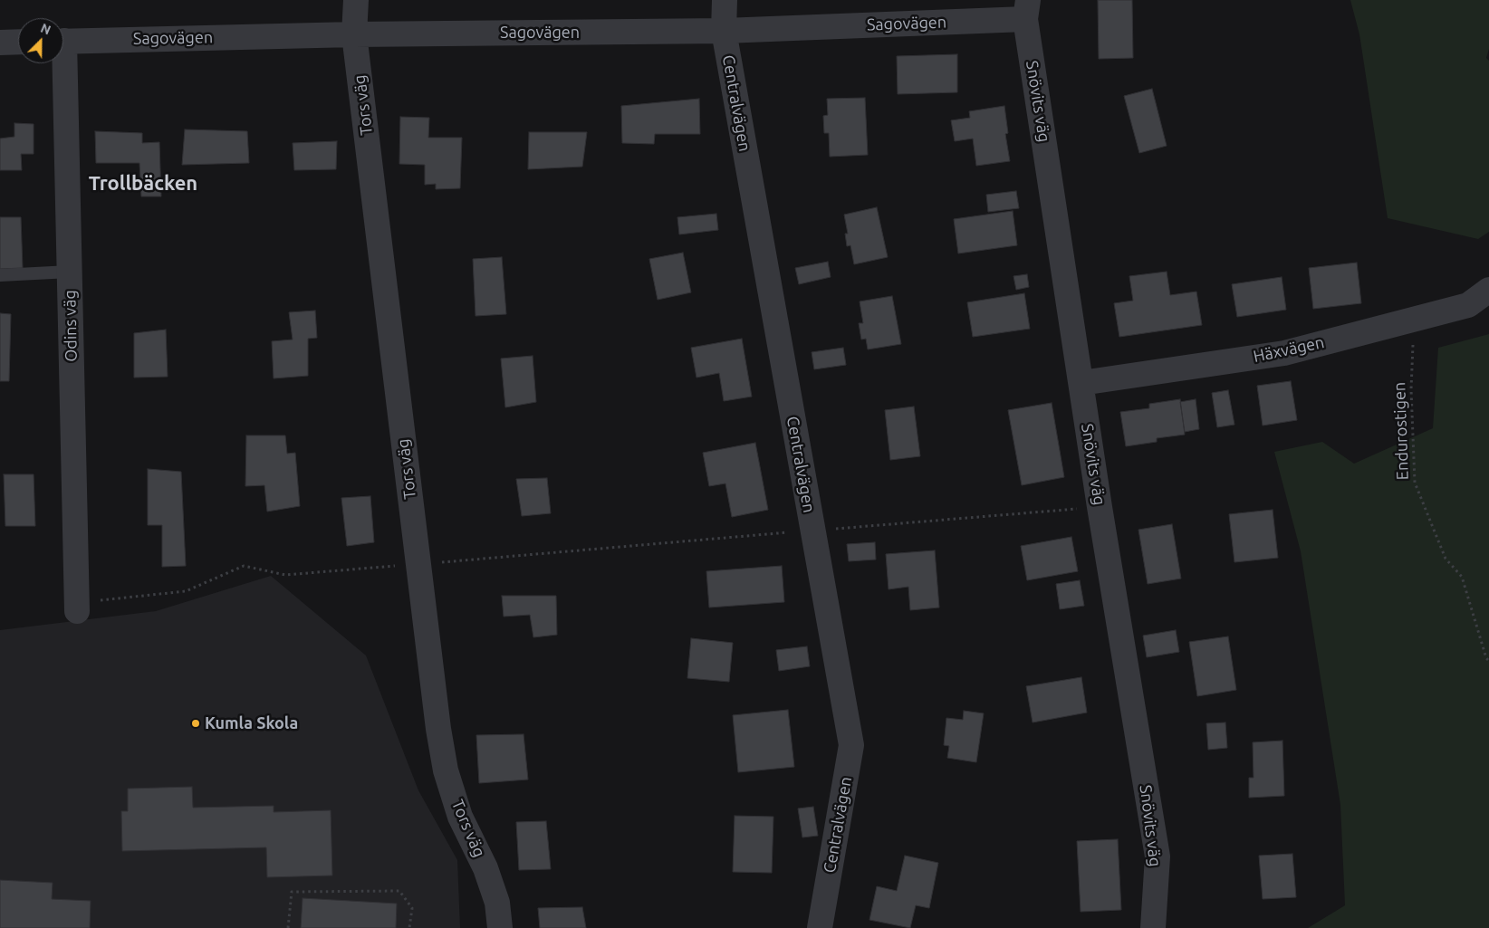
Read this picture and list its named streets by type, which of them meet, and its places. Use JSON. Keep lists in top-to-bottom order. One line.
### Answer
{"streets":{"street":["Sagovägen","Snövits väg","Centralvägen","Tors väg","Odins väg","Häxvägen"],"path":["Endurostigen"]},"crossings":[["Sagovägen","Snövits väg"],["Sagovägen","Centralvägen"],["Sagovägen","Tors väg"],["Snövits väg","Häxvägen"],["Häxvägen","Endurostigen"]],"districts":["Trollbäcken"],"places":["Kumla Skola"],"north":"top right"}
